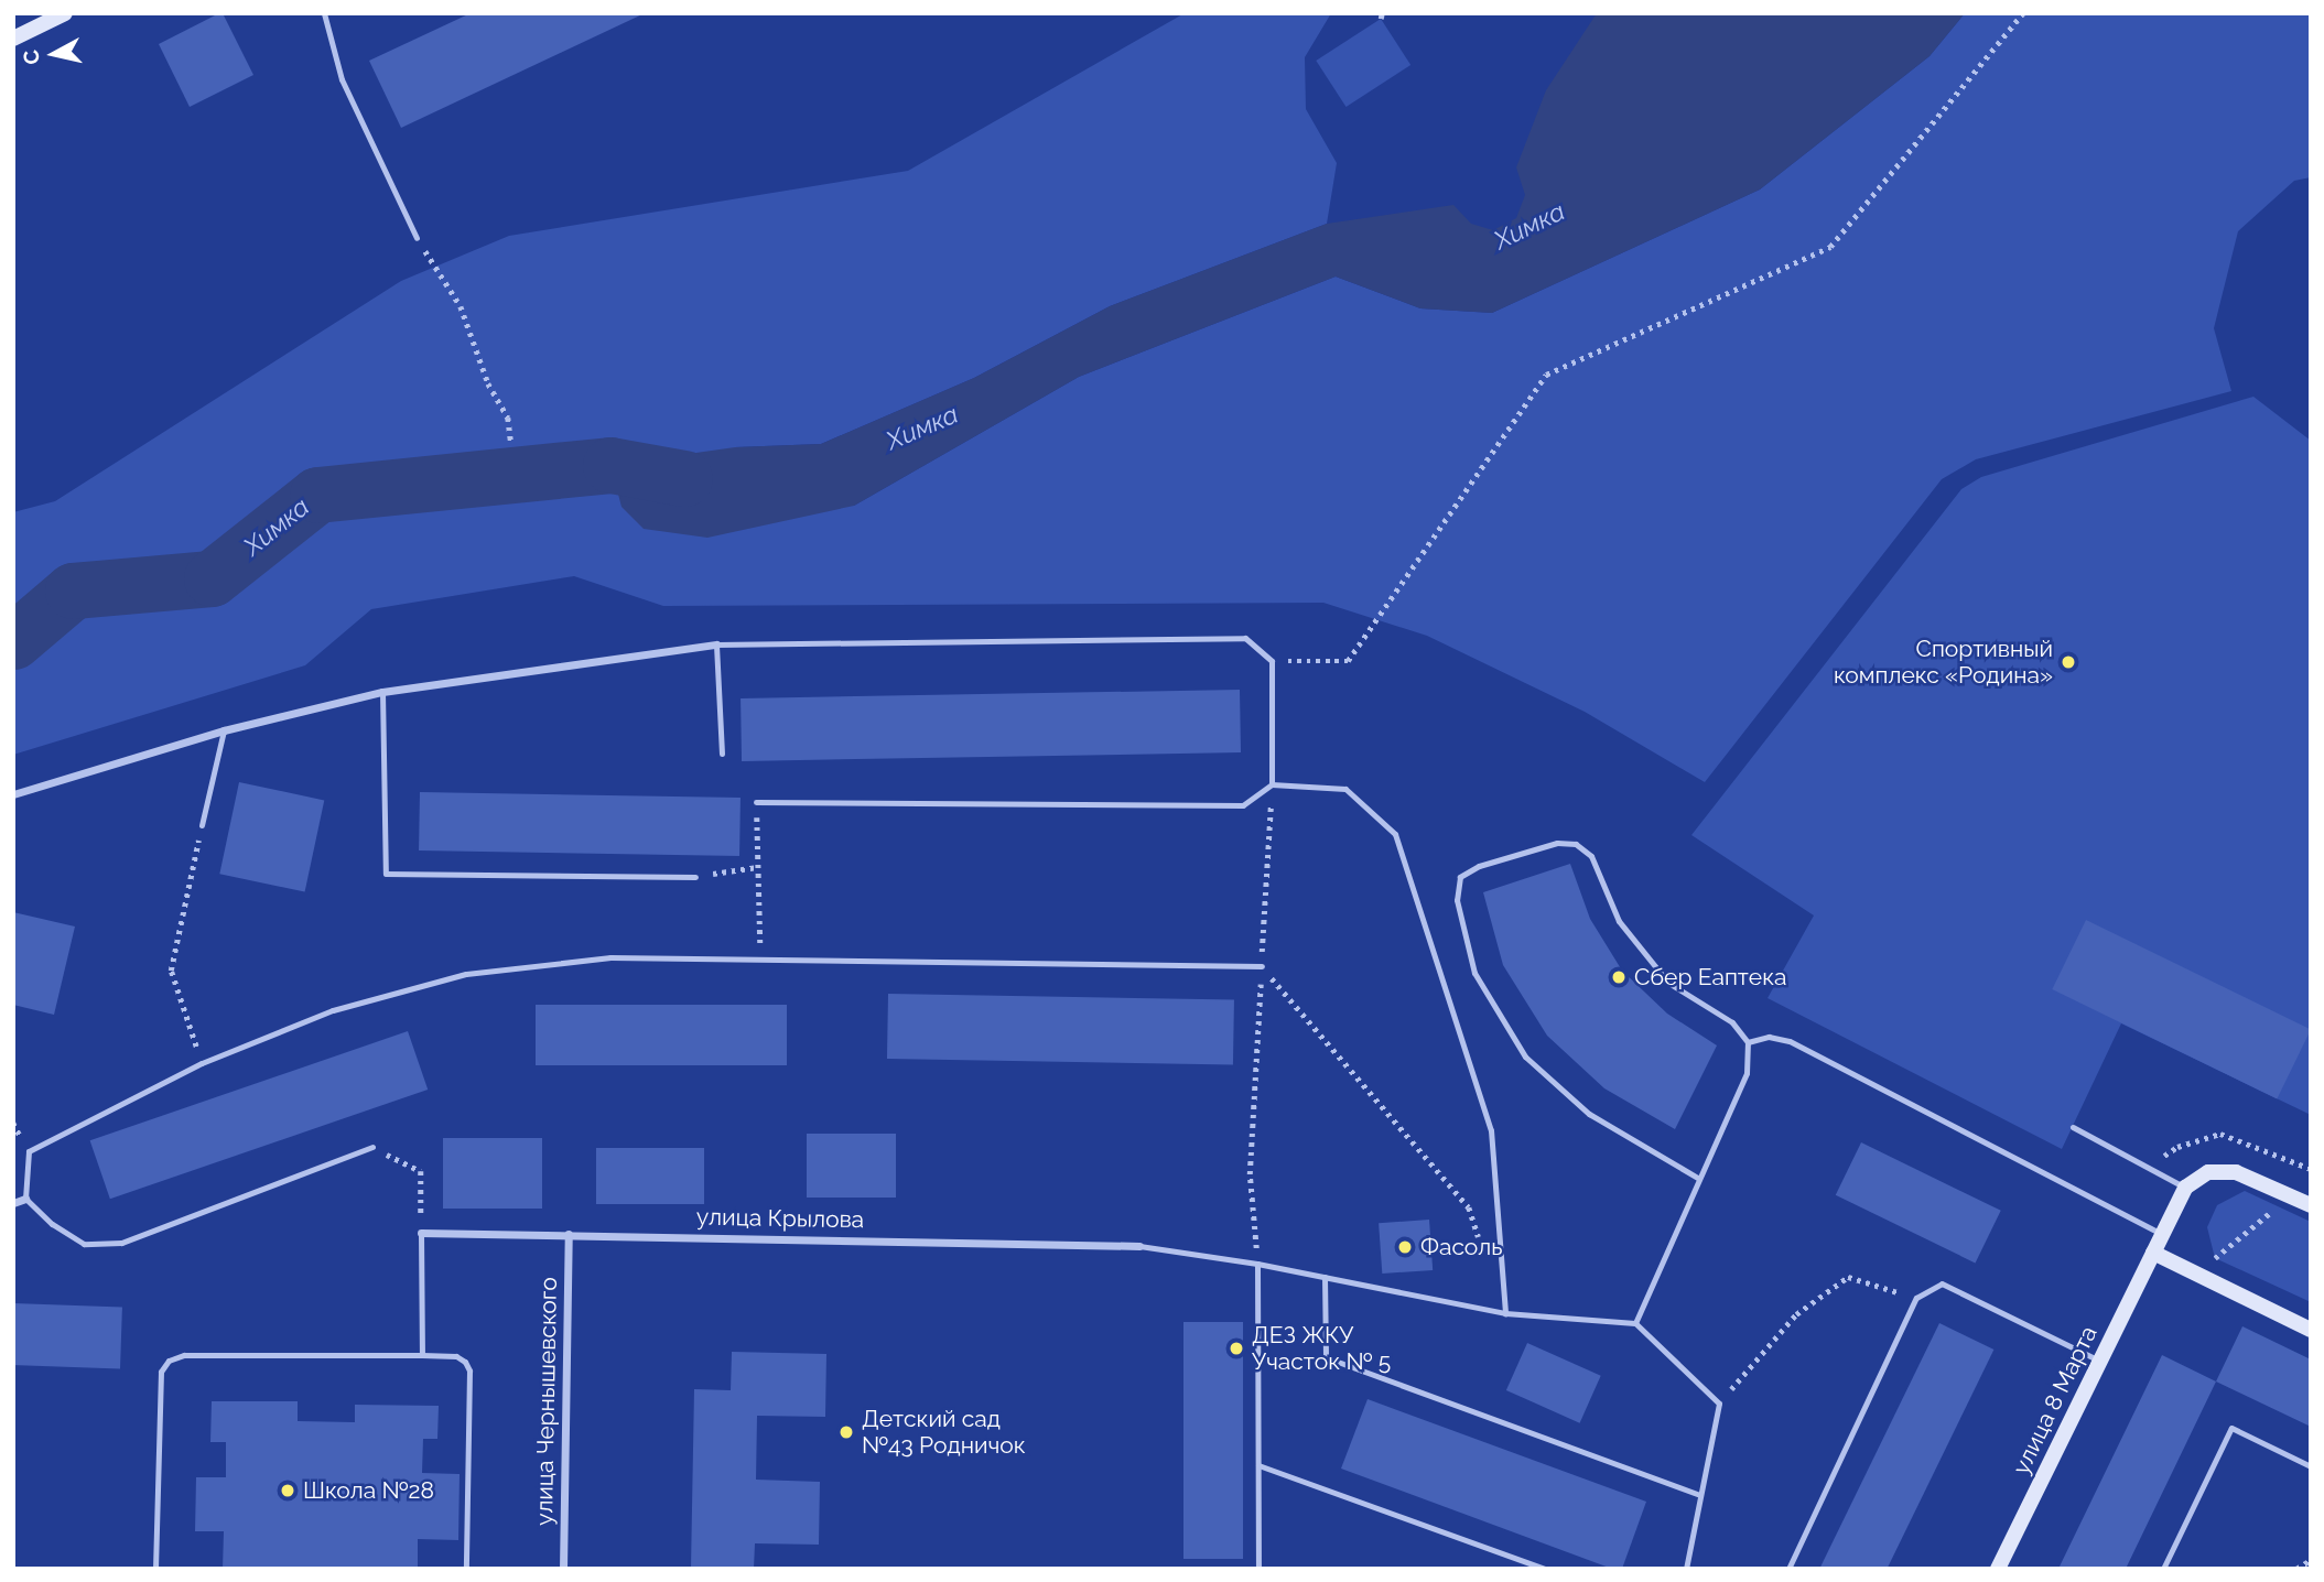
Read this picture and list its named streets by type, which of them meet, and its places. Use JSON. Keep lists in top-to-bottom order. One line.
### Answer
{"streets":{"street":["улица Крылова","улица 8 Марта","улица Чернышевского"]},"crossings":[["улица Крылова","улица Чернышевского"]],"water":["Химка"],"places":["Спортивный комплекс «Родина»","Сбер Еаптека","Фасоль","ДЕЗ ЖКУ Участок № 5","Детский сад №43 Родничок","Школа №28"],"north":"left"}
